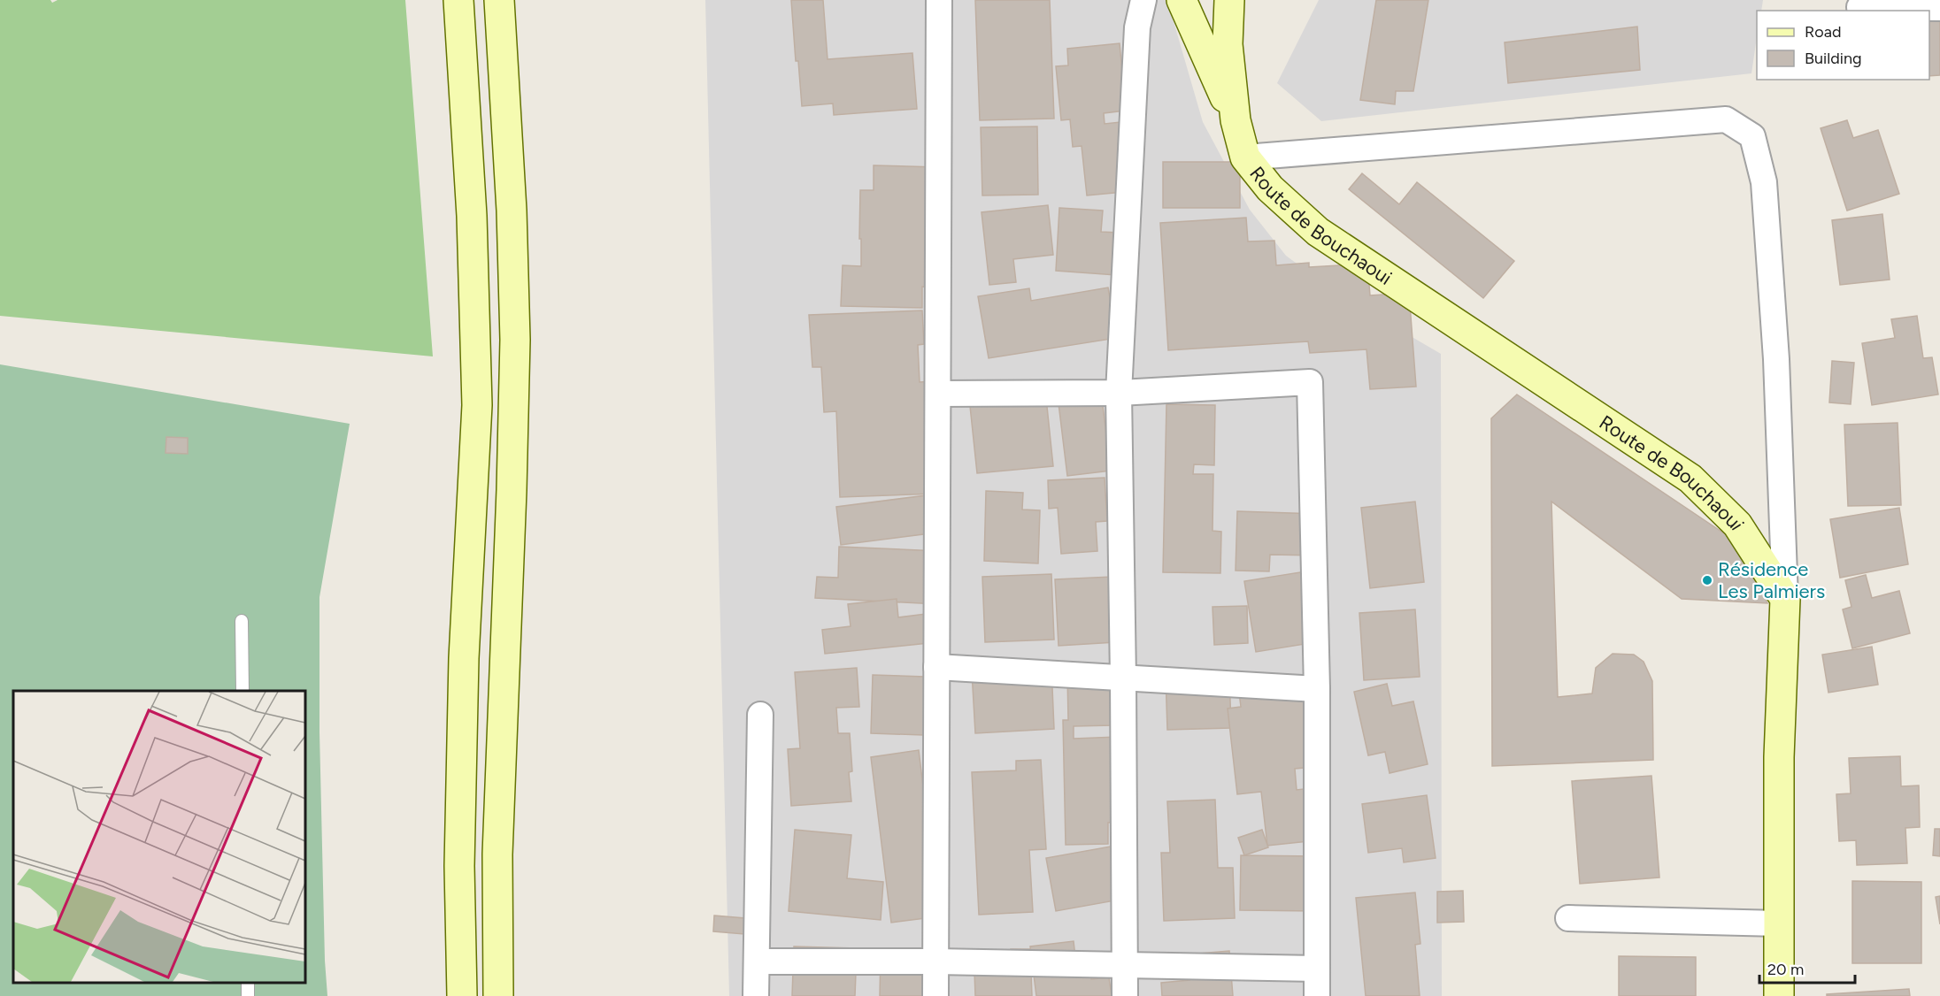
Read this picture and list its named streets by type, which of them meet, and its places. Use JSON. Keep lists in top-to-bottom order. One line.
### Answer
{"streets":{"main road":["Route de Bouchaoui"]},"places":["Résidence Les Palmiers"],"legend":["Road","Building"],"scale_bar":"20 m"}
